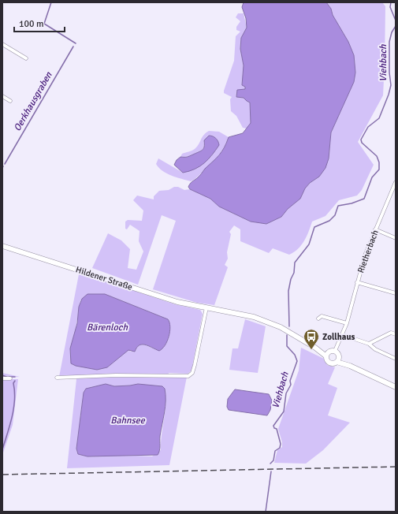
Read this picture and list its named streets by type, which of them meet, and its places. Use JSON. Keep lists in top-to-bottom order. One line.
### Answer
{"streets":{"main road":["Hildener Straße"],"street":["Rietherbach"]},"water":["Viehbach","Oerkhausgraben","Bärenloch","Bahnsee"],"places":{"bus stop":["Zollhaus"]},"scale_bar":"100 m"}
